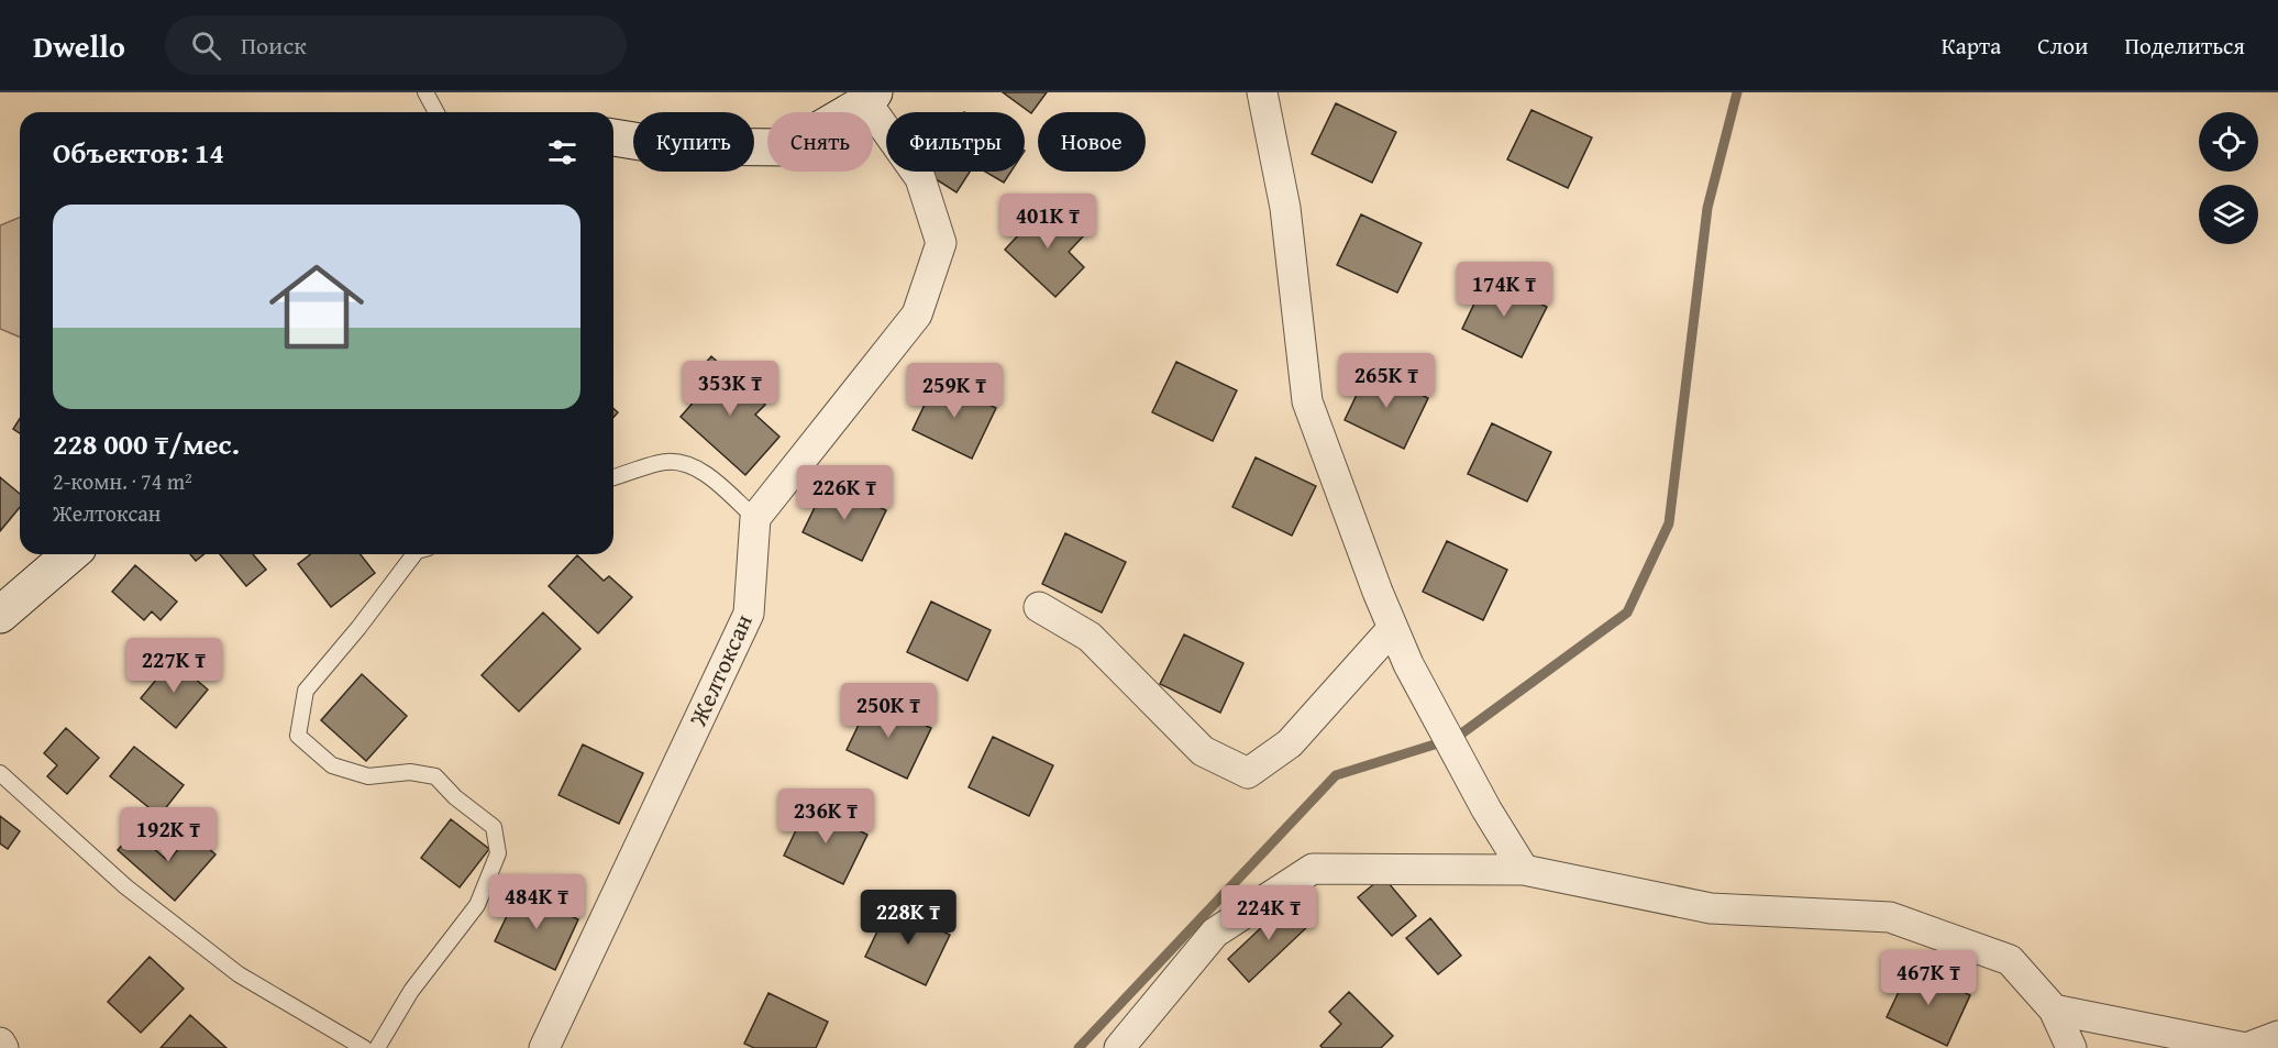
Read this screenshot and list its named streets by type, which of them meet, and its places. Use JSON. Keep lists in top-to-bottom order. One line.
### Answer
{"streets":{"street":["Желтоксан"]},"page":{"header":"Dwello","search":"Поиск","nav":["Карта","Слои","Поделиться"],"chip":["Купить","Снять","Фильтры","Новое"],"heading":"Объектов: 14","list":[{"name":"228 000 ₸/мес.","note":"2-комн. · 74 m² · Желтоксан"}],"price":["401K ₸","174K ₸","265K ₸","353K ₸","259K ₸","226K ₸","227K ₸","250K ₸","236K ₸","192K ₸","484K ₸","224K ₸","228K ₸","467K ₸"]}}
